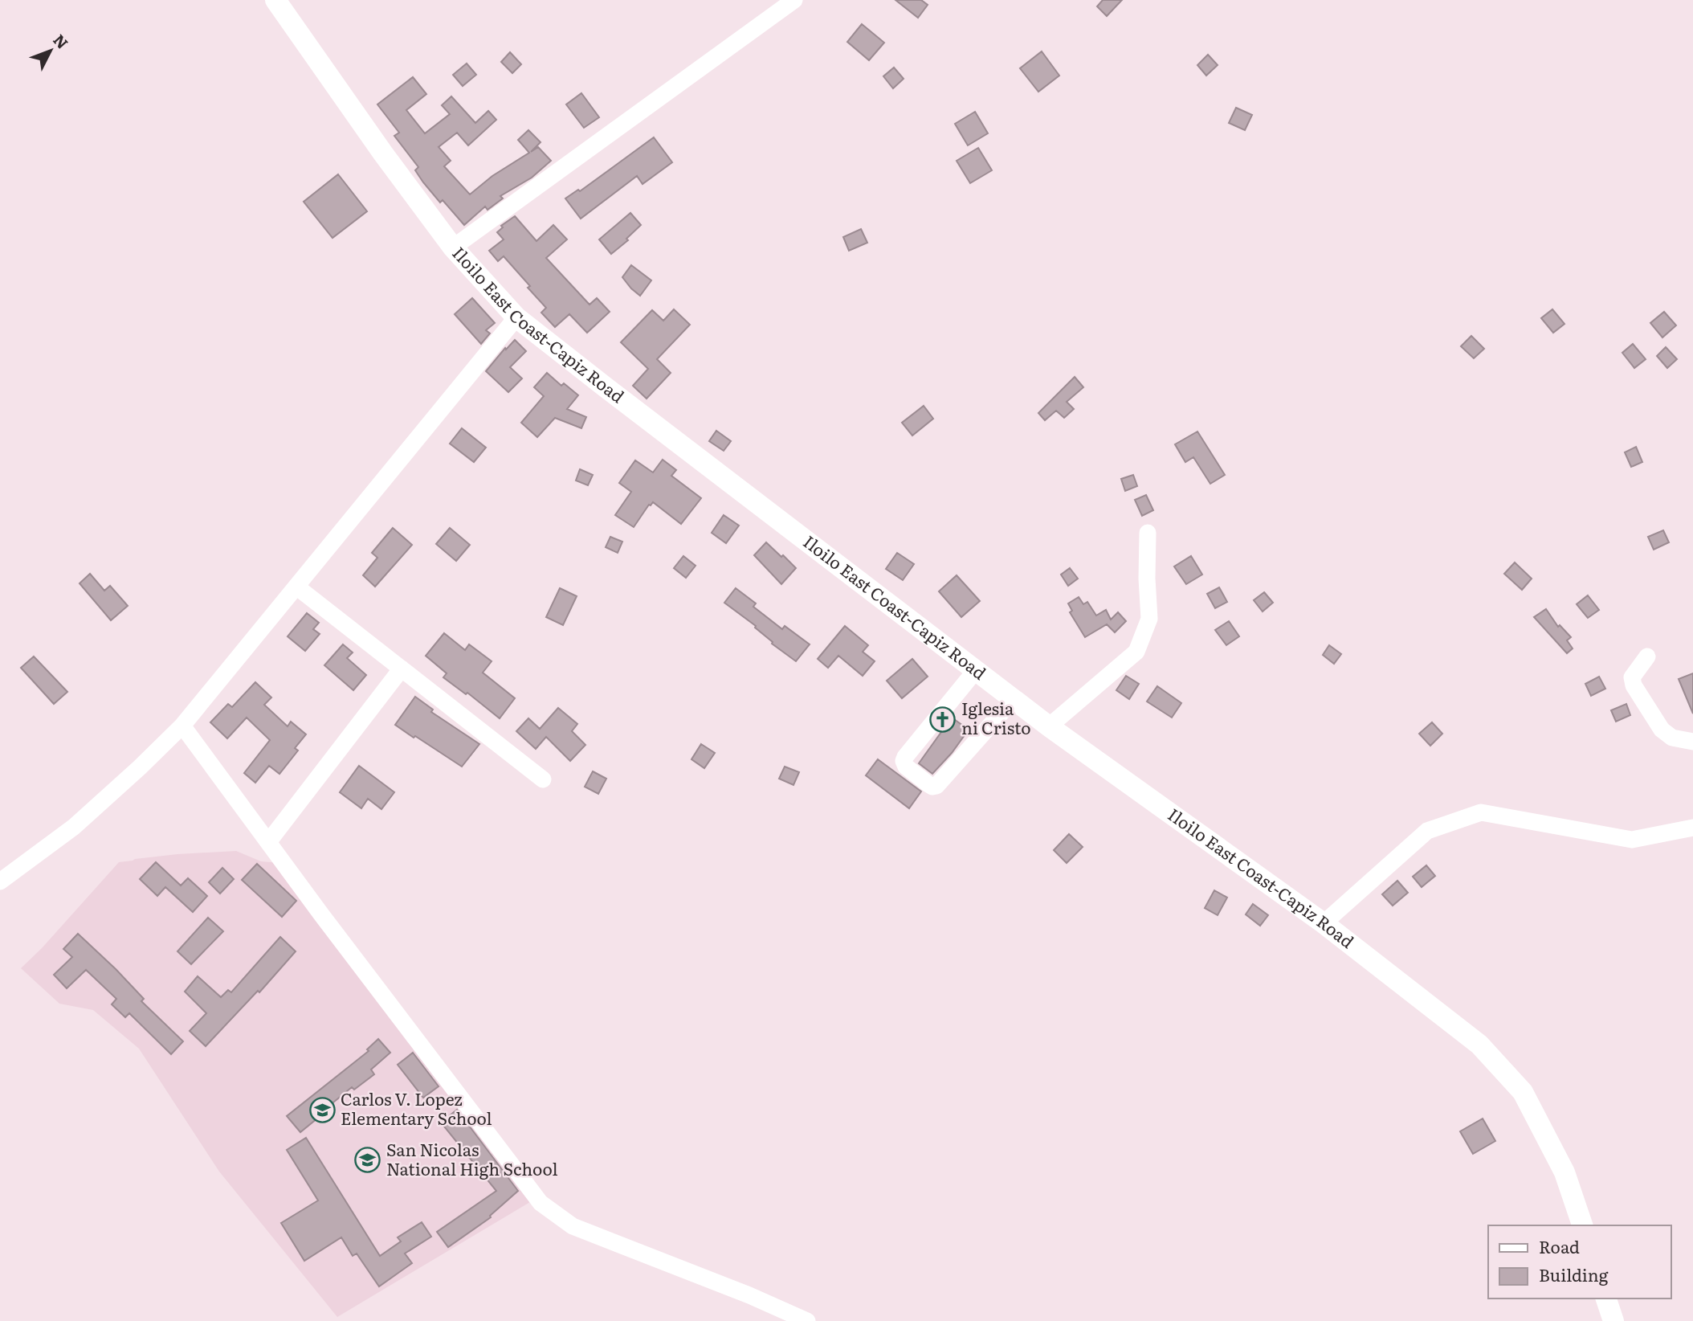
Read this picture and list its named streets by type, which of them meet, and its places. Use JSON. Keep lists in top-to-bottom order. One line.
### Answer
{"streets":{"main road":["Iloilo East Coast-Capiz Road"]},"places":{"church":["Iglesia ni Cristo"],"school or university":["Carlos V. Lopez Elementary School","San Nicolas National High School"]},"legend":["Road","Building"],"north":"top right"}
